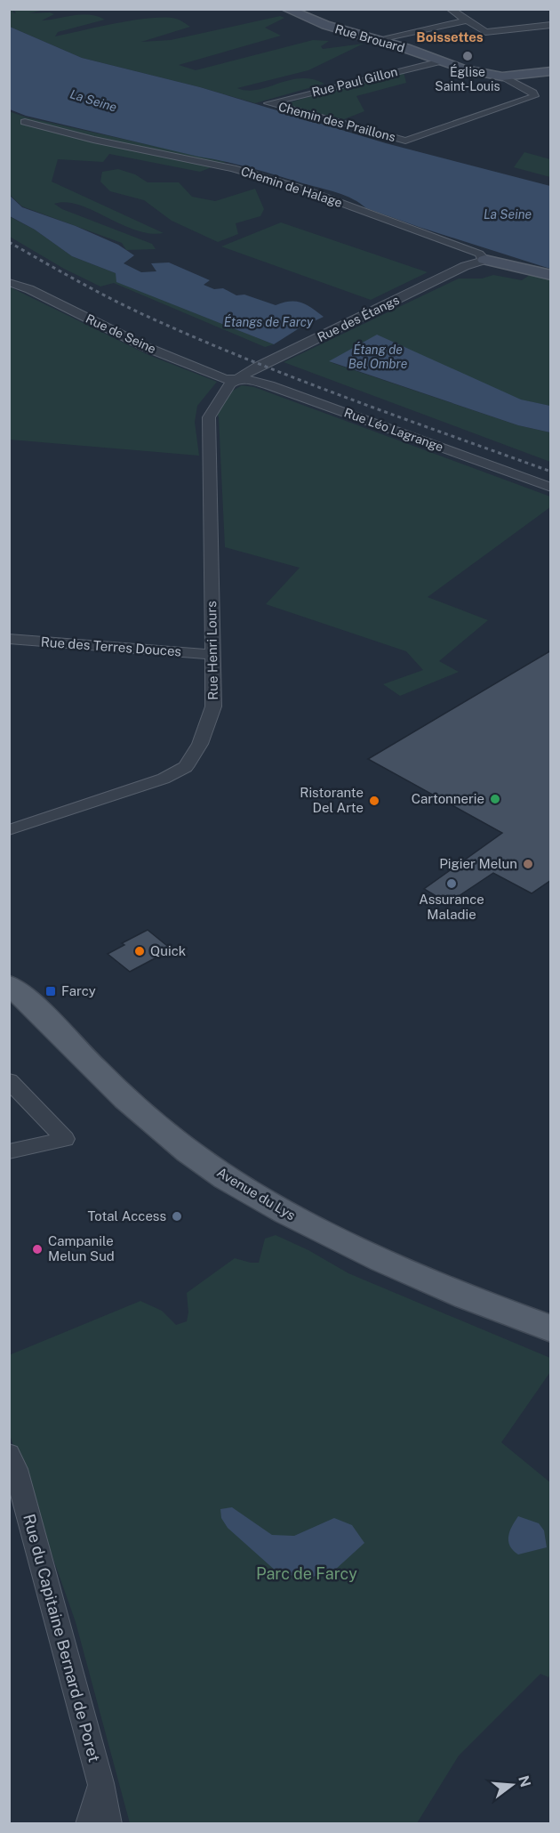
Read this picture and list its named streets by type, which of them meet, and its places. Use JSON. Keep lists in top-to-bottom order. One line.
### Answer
{"streets":{"main road":["Avenue du Lys"],"street":["Rue Brouard","Rue Paul Gillon","Chemin des Praillons","Chemin de Halage","Rue des Étangs","Rue de Seine","Rue Léo Lagrange","Rue des Terres Douces","Rue Henri Lours","Rue du Capitaine Bernard de Poret"]},"crossings":[["Rue Brouard","Rue Paul Gillon"],["Rue Paul Gillon","Chemin des Praillons"],["Chemin de Halage","Rue des Étangs"],["Rue des Étangs","Rue de Seine"],["Rue des Étangs","Rue Léo Lagrange"],["Rue des Étangs","Rue Henri Lours"],["Rue de Seine","Rue Léo Lagrange"],["Rue de Seine","Rue Henri Lours"],["Rue Léo Lagrange","Rue Henri Lours"],["Rue des Terres Douces","Rue Henri Lours"]],"districts":["Boissettes"],"water":["La Seine","Étangs de Farcy","Étang de Bel Ombre"],"parks":["Parc de Farcy"],"places":{"other":["Église Saint-Louis","Cartonnerie","Ristorante Del Arte","Pigier Melun","Assurance Maladie","Quick","Total Access","Campanile Melun Sud"],"transit":["Farcy"]},"north":"right"}
